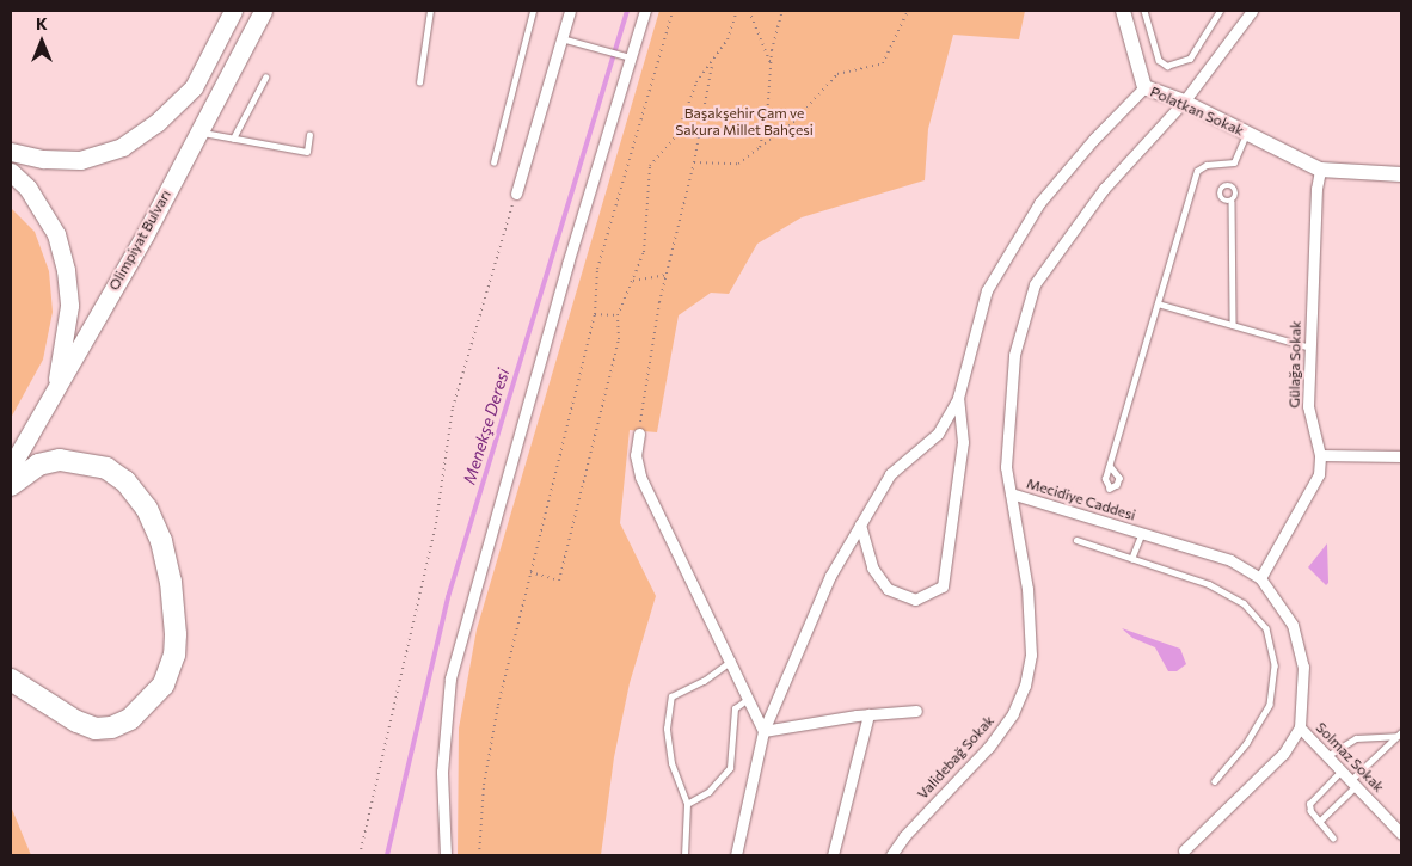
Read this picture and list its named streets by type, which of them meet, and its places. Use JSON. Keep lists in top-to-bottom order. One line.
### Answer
{"streets":{"main road":["Olimpiyat Bulvarı"],"street":["Polatkan Sokak","Gülağa Sokak","Mecidiye Caddesi","Validebağ Sokak","Solmaz Sokak"]},"crossings":[["Polatkan Sokak","Gülağa Sokak"],["Polatkan Sokak","Mecidiye Caddesi"],["Gülağa Sokak","Mecidiye Caddesi"],["Mecidiye Caddesi","Validebağ Sokak"],["Mecidiye Caddesi","Solmaz Sokak"]],"water":["Menekşe Deresi"],"parks":["Başakşehir Çam ve Sakura Millet Bahçesi"],"north":"top"}
